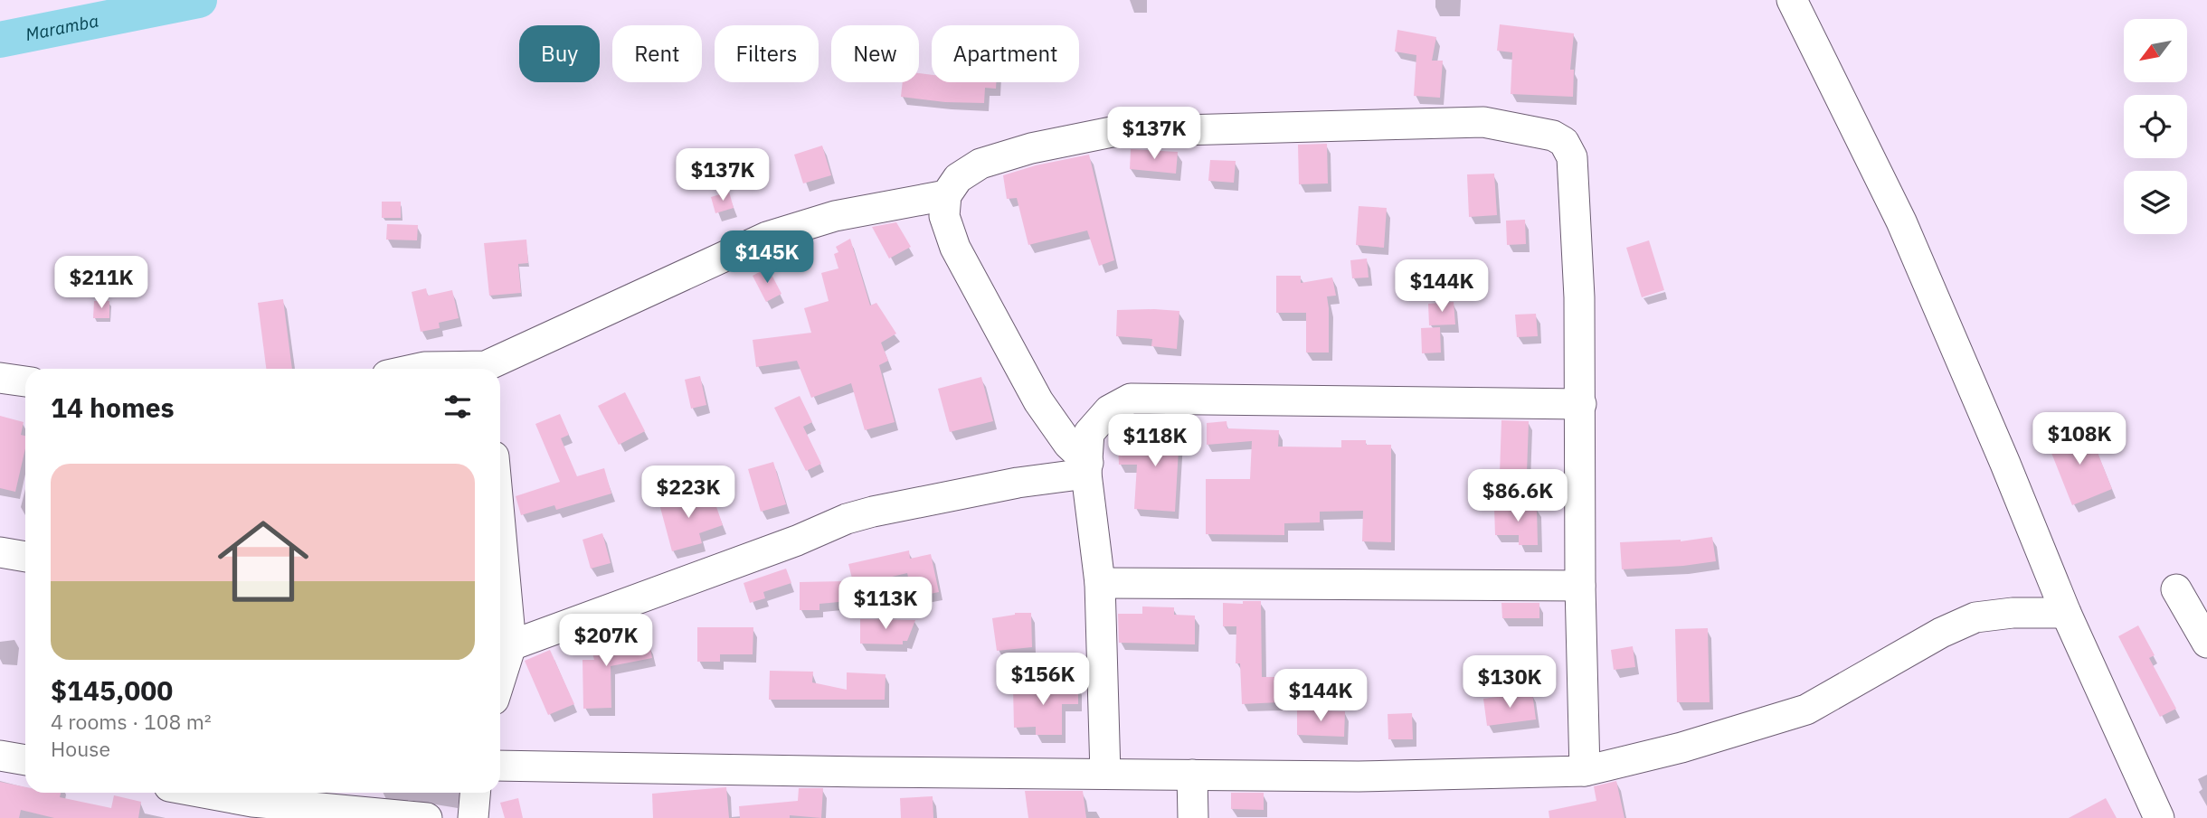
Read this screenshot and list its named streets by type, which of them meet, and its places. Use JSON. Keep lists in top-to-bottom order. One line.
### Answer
{"water":["Maramba"],"north":"bottom left","page":{"chip":["Buy","Rent","Filters","New","Apartment"],"price":["$137K","$137K","$145K","$211K","$144K","$108K","$118K","$223K","$86.6K","$113K","$207K","$156K","$130K","$144K"],"heading":"14 homes","list":[{"name":"$145,000","note":"4 rooms · 108 m² · House"}]}}
